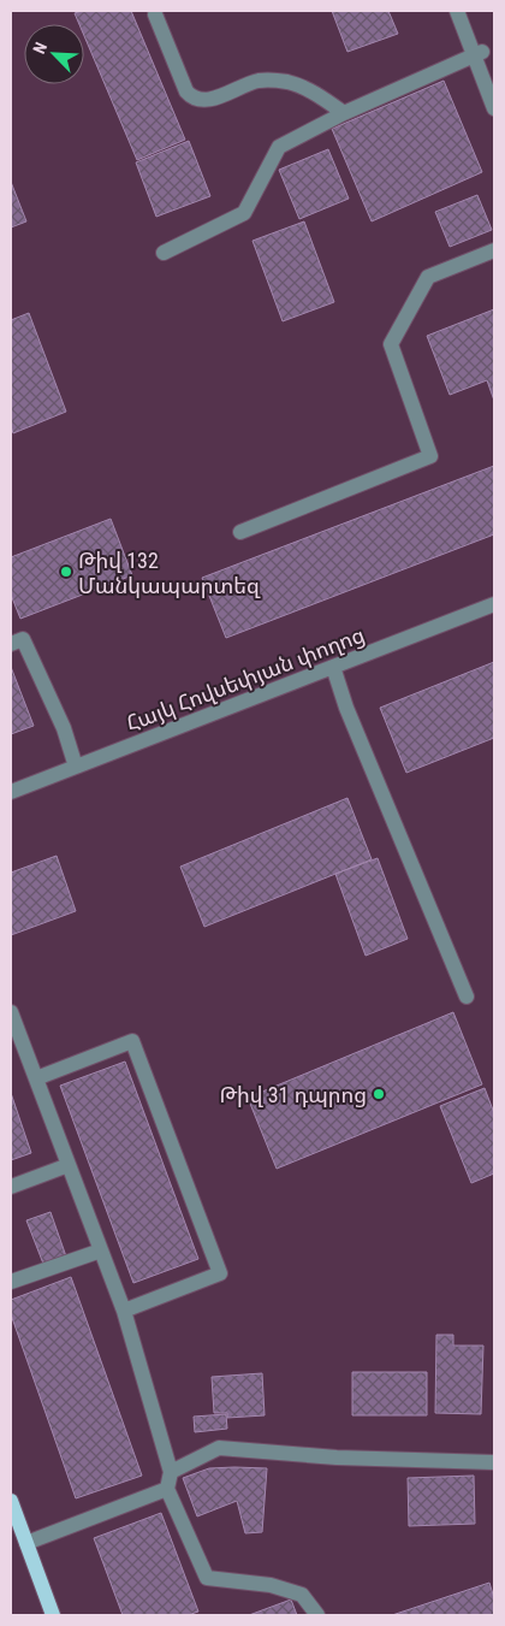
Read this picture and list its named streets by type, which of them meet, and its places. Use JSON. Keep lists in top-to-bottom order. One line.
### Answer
{"streets":{"street":["Հայկ Հովսեփյան փողոց"]},"places":["Թիվ 132 Մանկապարտեզ","Թիվ 31 դպրոց"],"north":"top left"}
